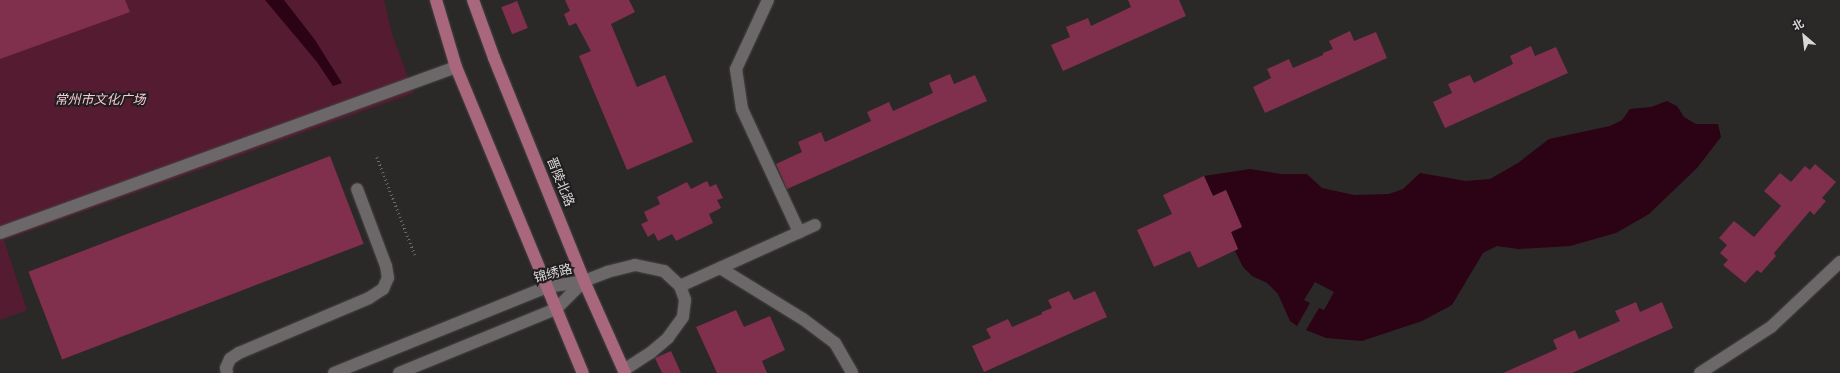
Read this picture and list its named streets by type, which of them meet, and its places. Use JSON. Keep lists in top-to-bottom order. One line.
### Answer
{"streets":{"main road":["晋陵北路"],"street":["锦绣路"]},"crossings":[["晋陵北路","锦绣路"]],"parks":["常州市文化广场"],"north":"top left"}
